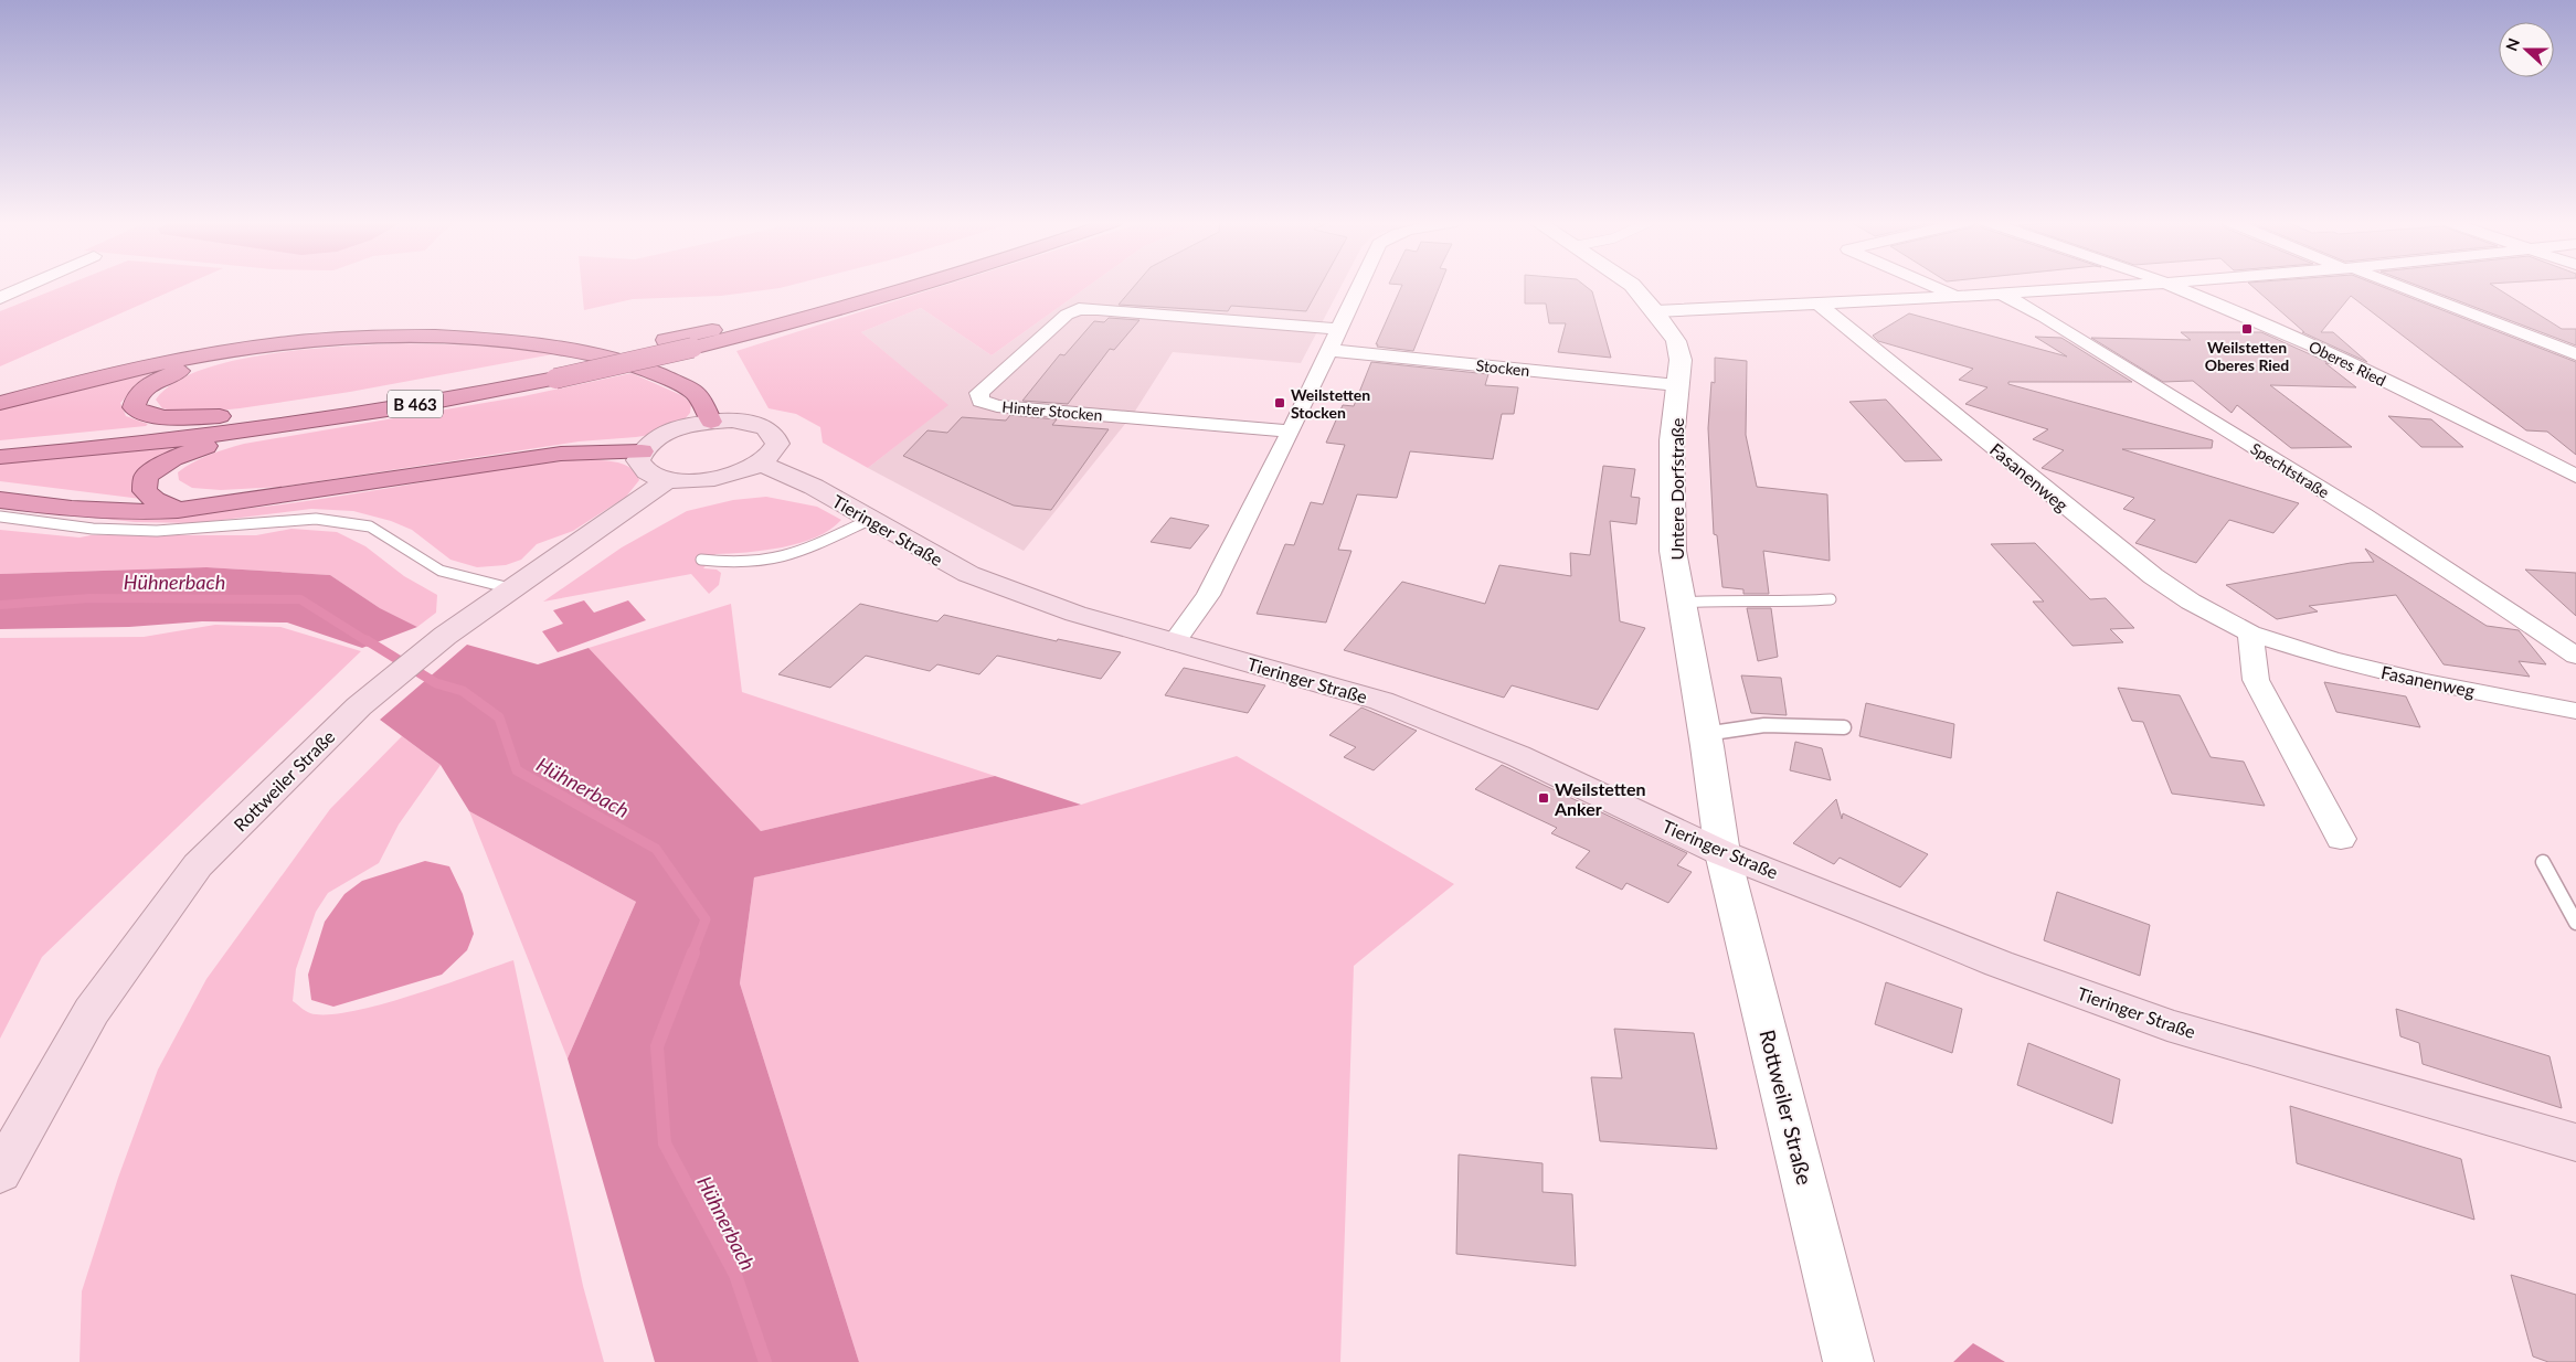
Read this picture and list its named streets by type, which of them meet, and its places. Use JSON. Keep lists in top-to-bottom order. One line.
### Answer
{"streets":{"highway":["B 463"],"main road":["Tieringer Straße","Rottweiler Straße"],"street":["Oberes Ried","Stocken","Hinter Stocken","Spechtstraße","Fasanenweg","Untere Dorfstraße"]},"crossings":[["Stocken","Untere Dorfstraße"],["Untere Dorfstraße","Tieringer Straße"],["Untere Dorfstraße","Rottweiler Straße"],["Tieringer Straße","Rottweiler Straße"]],"water":["Hühnerbach"],"places":{"transit":["Weilstetten Oberes Ried","Weilstetten Stocken","Weilstetten Anker"]},"north":"left"}
